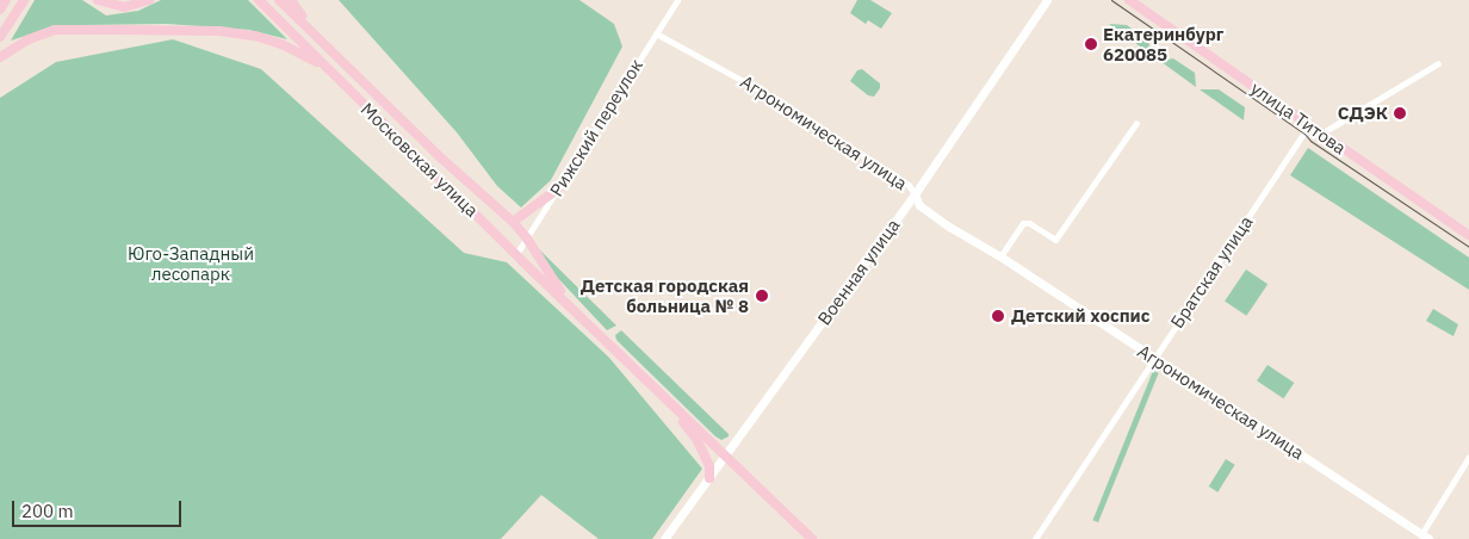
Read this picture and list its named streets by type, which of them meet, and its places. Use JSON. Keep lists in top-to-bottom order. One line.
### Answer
{"streets":{"main road":["улица Титова","Московская улица"],"street":["Рижский переулок","Агрономическая улица","Военная улица","Братская улица"]},"crossings":[["улица Титова","Братская улица"],["Рижский переулок","Агрономическая улица"],["Рижский переулок","Московская улица"],["Агрономическая улица","Военная улица"],["Агрономическая улица","Братская улица"],["Московская улица","Военная улица"]],"parks":["Юго-Западный лесопарк"],"places":["Екатеринбург 620085","СДЭК","Детская городская больница № 8","Детский хоспис"],"scale_bar":"200 m"}
